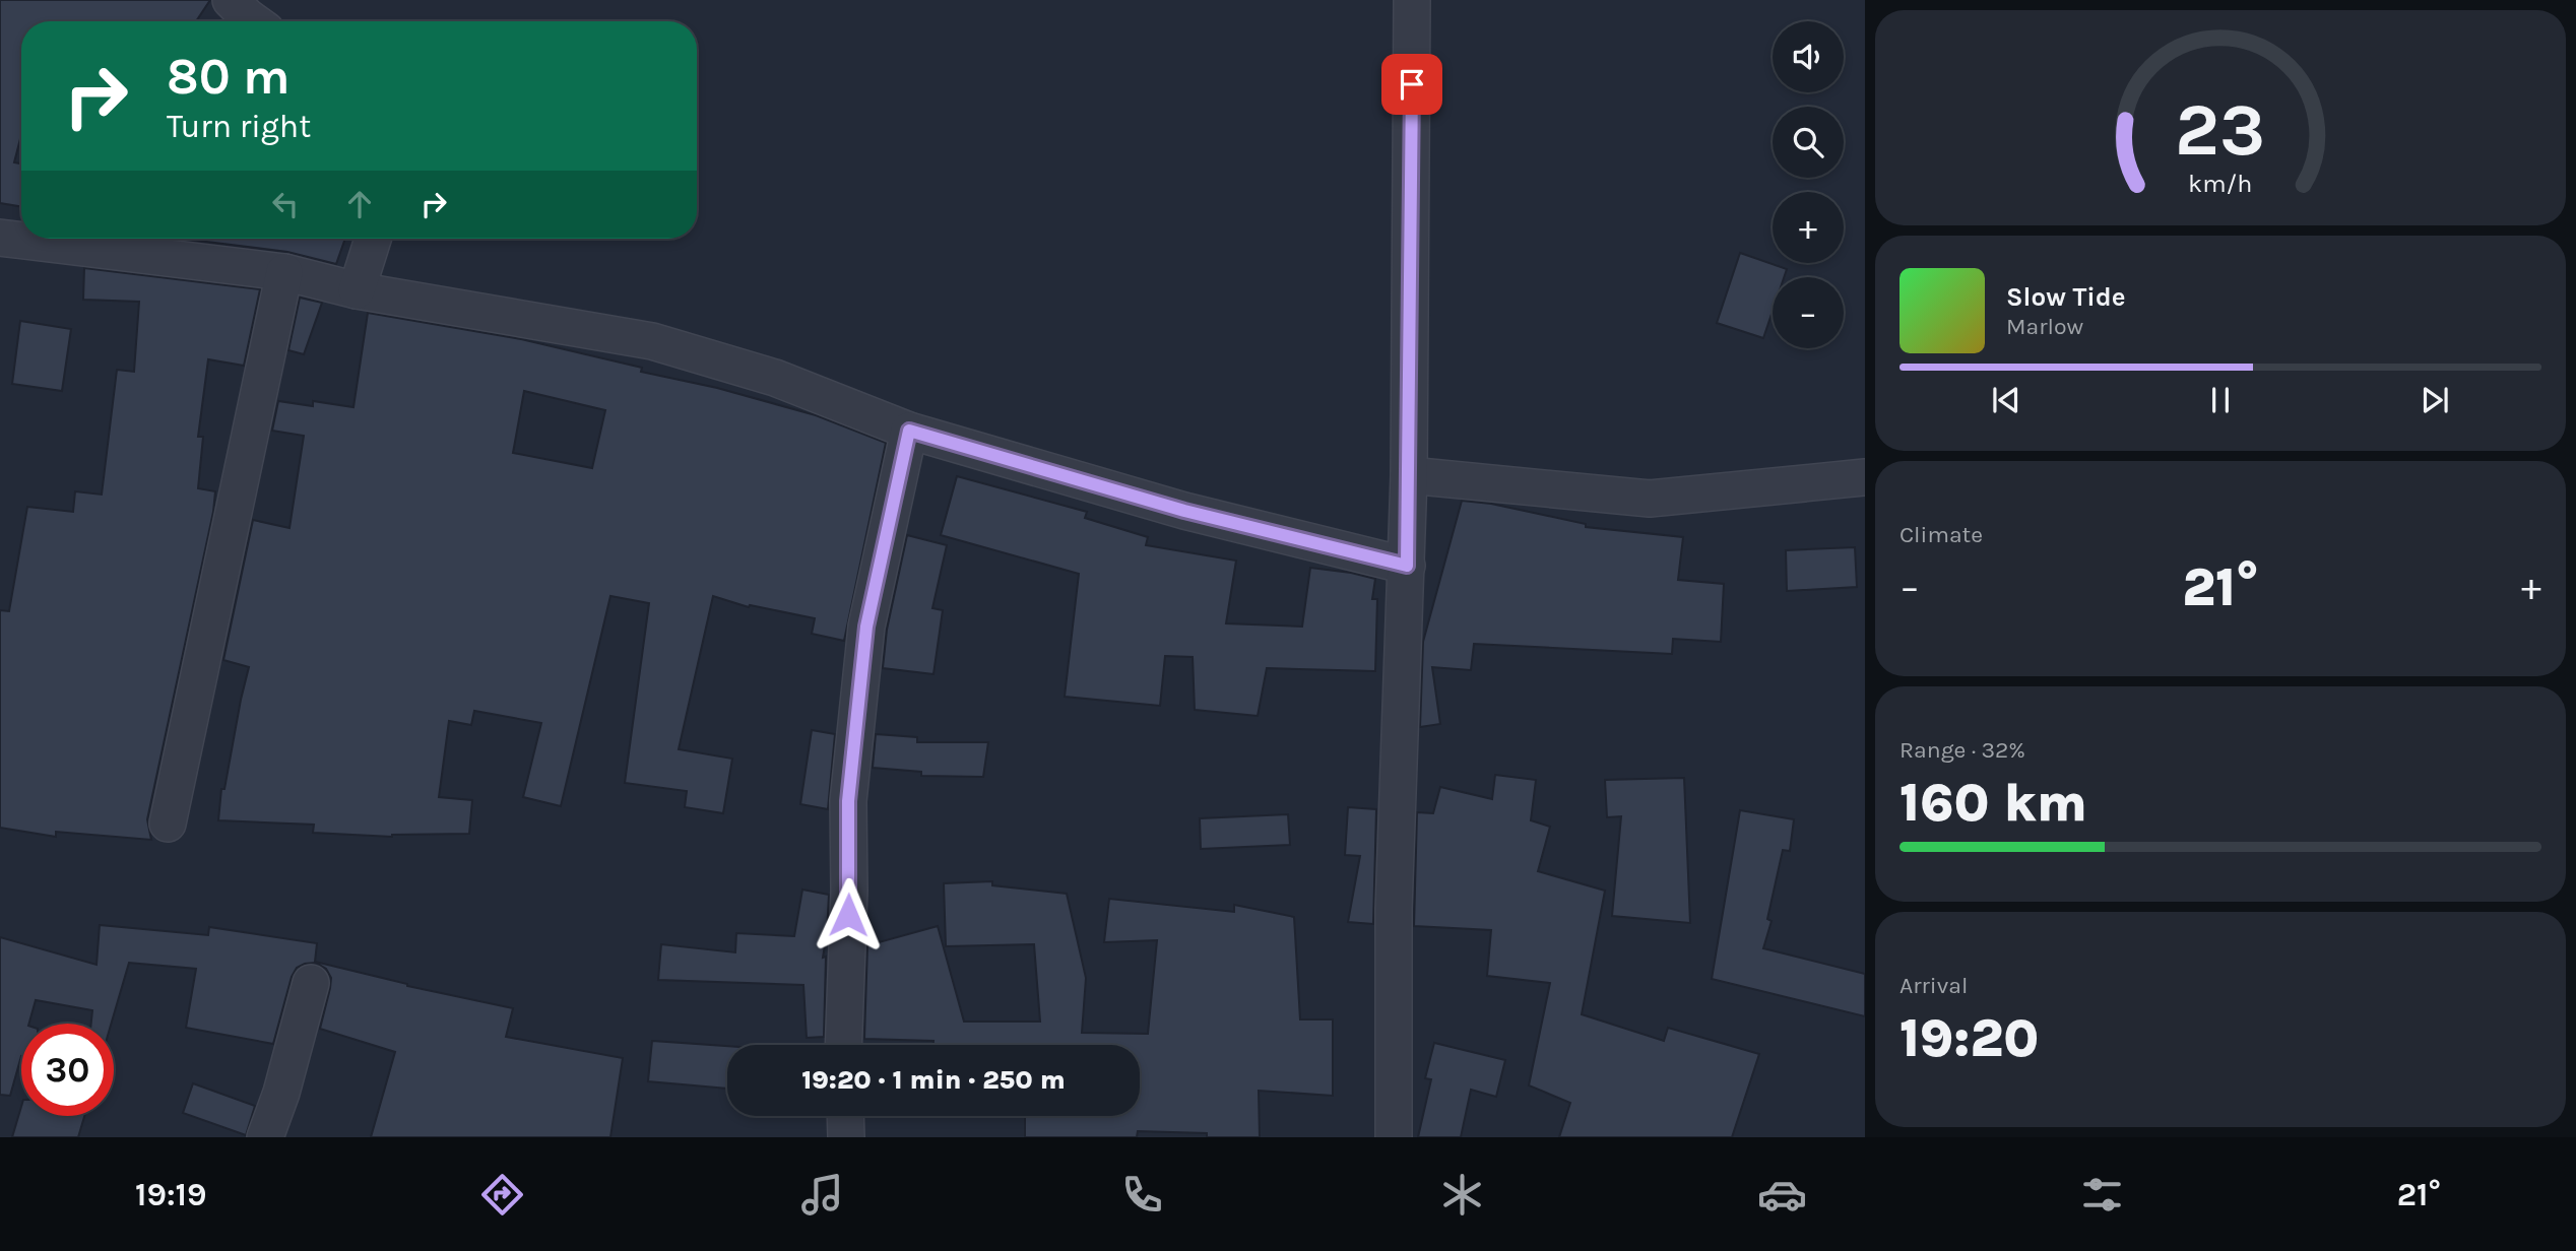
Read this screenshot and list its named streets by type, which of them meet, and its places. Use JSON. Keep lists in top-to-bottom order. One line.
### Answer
{"page":{"map_buttons":["+","−"],"turn":["80 m","Turn right"],"song":["Slow Tide","Marlow"],"tile":["Climate",["Range · 32%","160 km"],["Arrival","19:20"]],"heat":["−","21°","+"],"limit":"30","trip":"19:20 · 1 min · 250 m","tabs":["19:19","21°"],"gauge":["23","km/h"]}}
